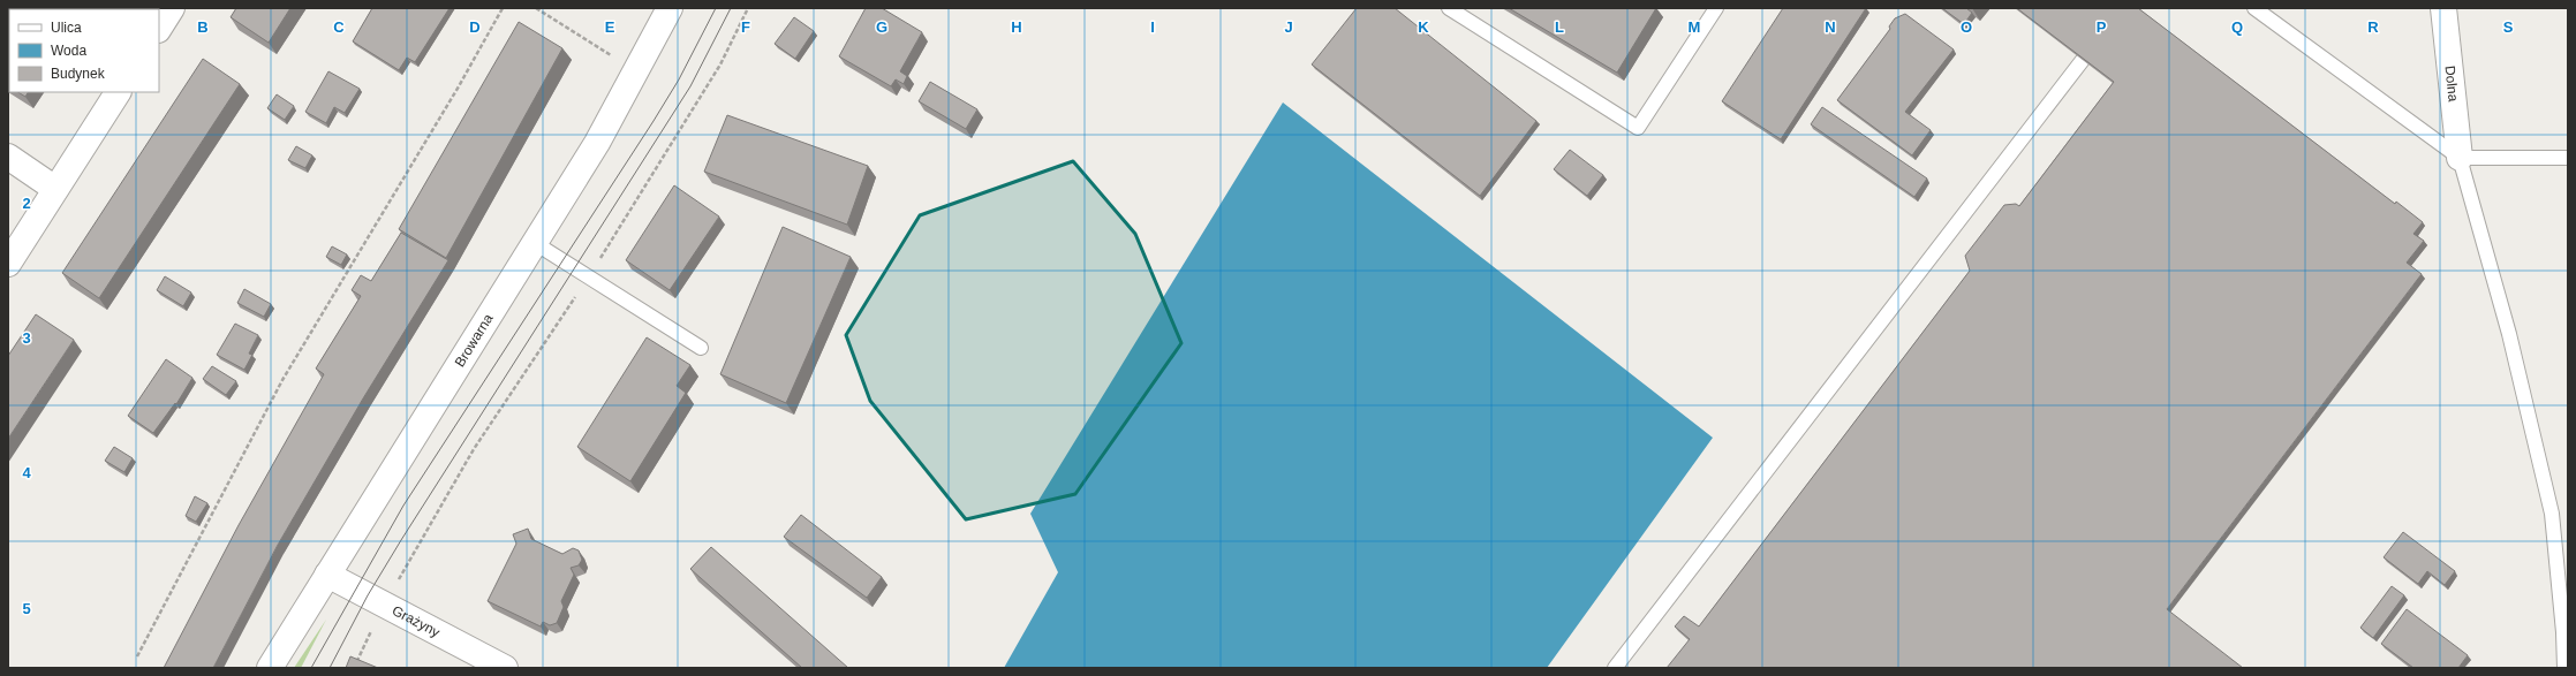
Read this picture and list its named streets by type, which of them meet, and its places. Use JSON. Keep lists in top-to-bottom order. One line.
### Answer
{"streets":{"main road":["Dolna","Browarna","Grażyny"]},"crossings":[["Browarna","Grażyny"]],"legend":["Ulica","Woda","Budynek"],"grid":{"columns":["B","C","D","E","F","G","H","I","J","K","L","M","N","O","P","Q","R","S"],"rows":["2","3","4","5"]}}
